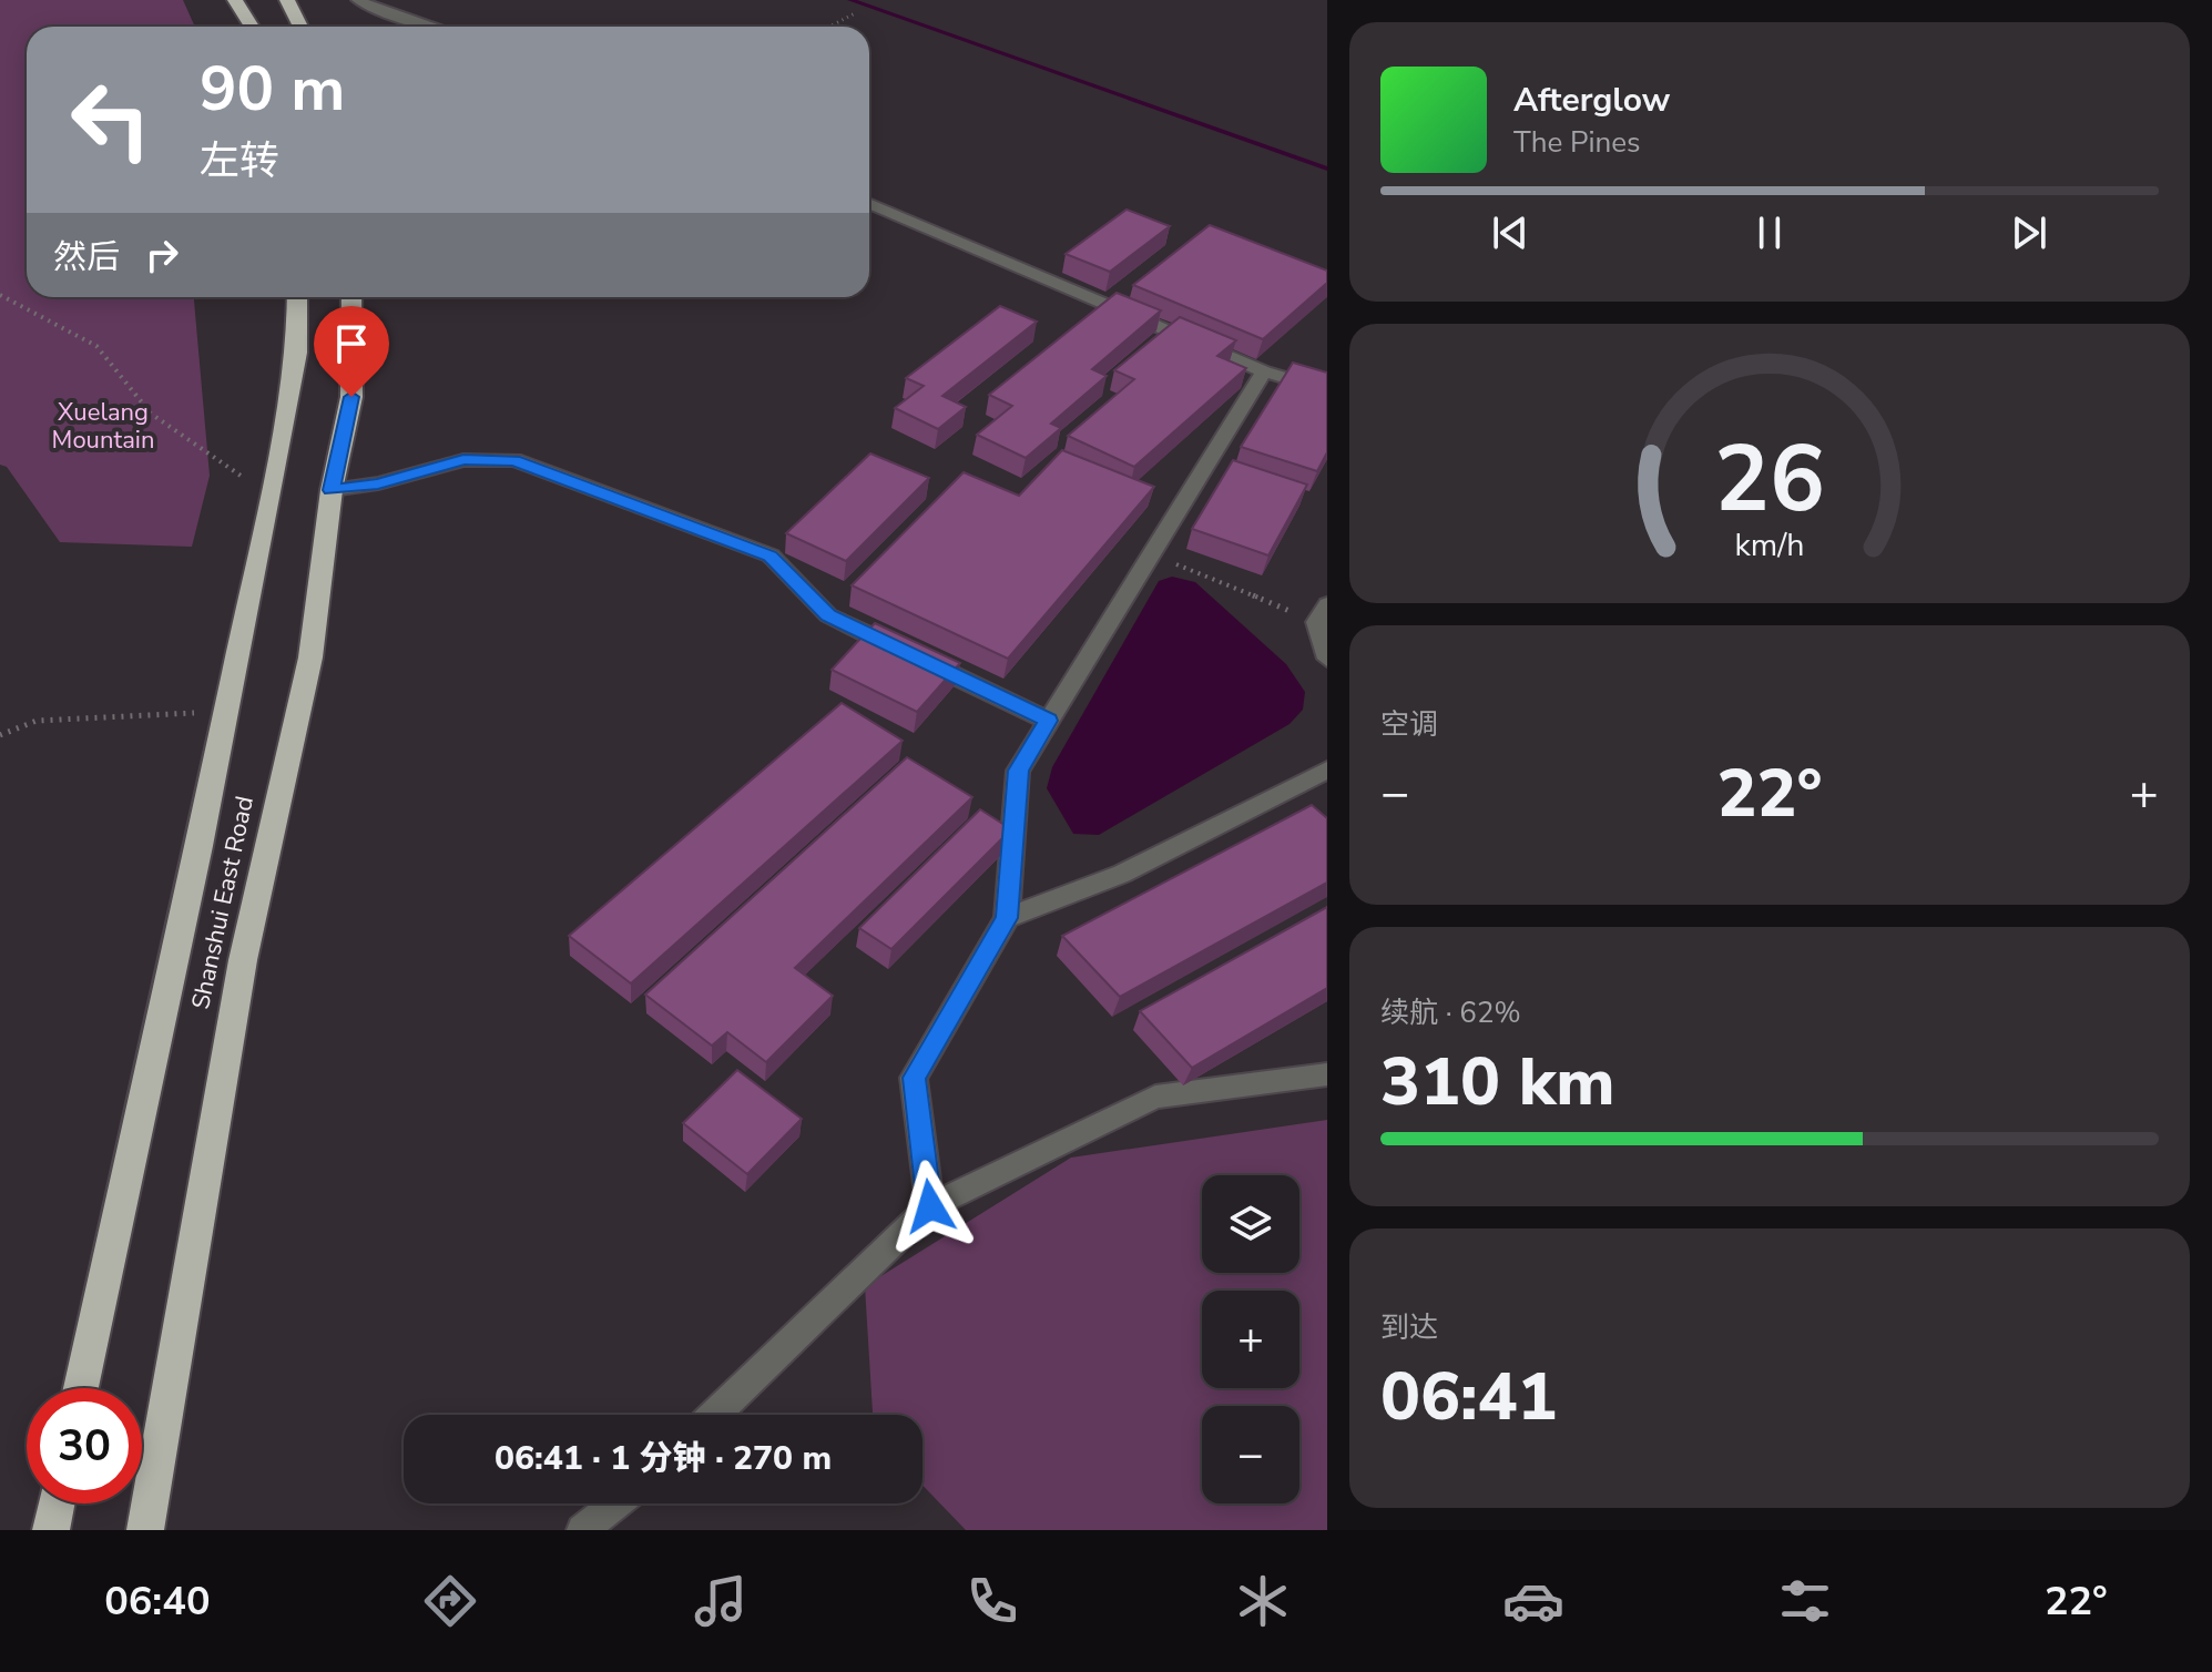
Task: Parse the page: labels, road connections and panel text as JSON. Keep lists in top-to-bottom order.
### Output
{
  "streets": {
    "highway": ["Shanshui East Road"]
  },
  "parks": ["Xuelang Mountain"],
  "page": {
    "turn": ["90 m", "左转"],
    "song": ["Afterglow", "The Pines"],
    "then": "然后",
    "tile": [
      "空调",
      ["续航 · 62%", "310 km"],
      ["到达", "06:41"]
    ],
    "heat": ["−", "22°", "+"],
    "map_buttons": ["+", "−"],
    "limit": "30",
    "trip": "06:41 · 1 分钟 · 270 m",
    "tabs": ["06:40", "22°"],
    "gauge": ["26", "km/h"]
  }
}
